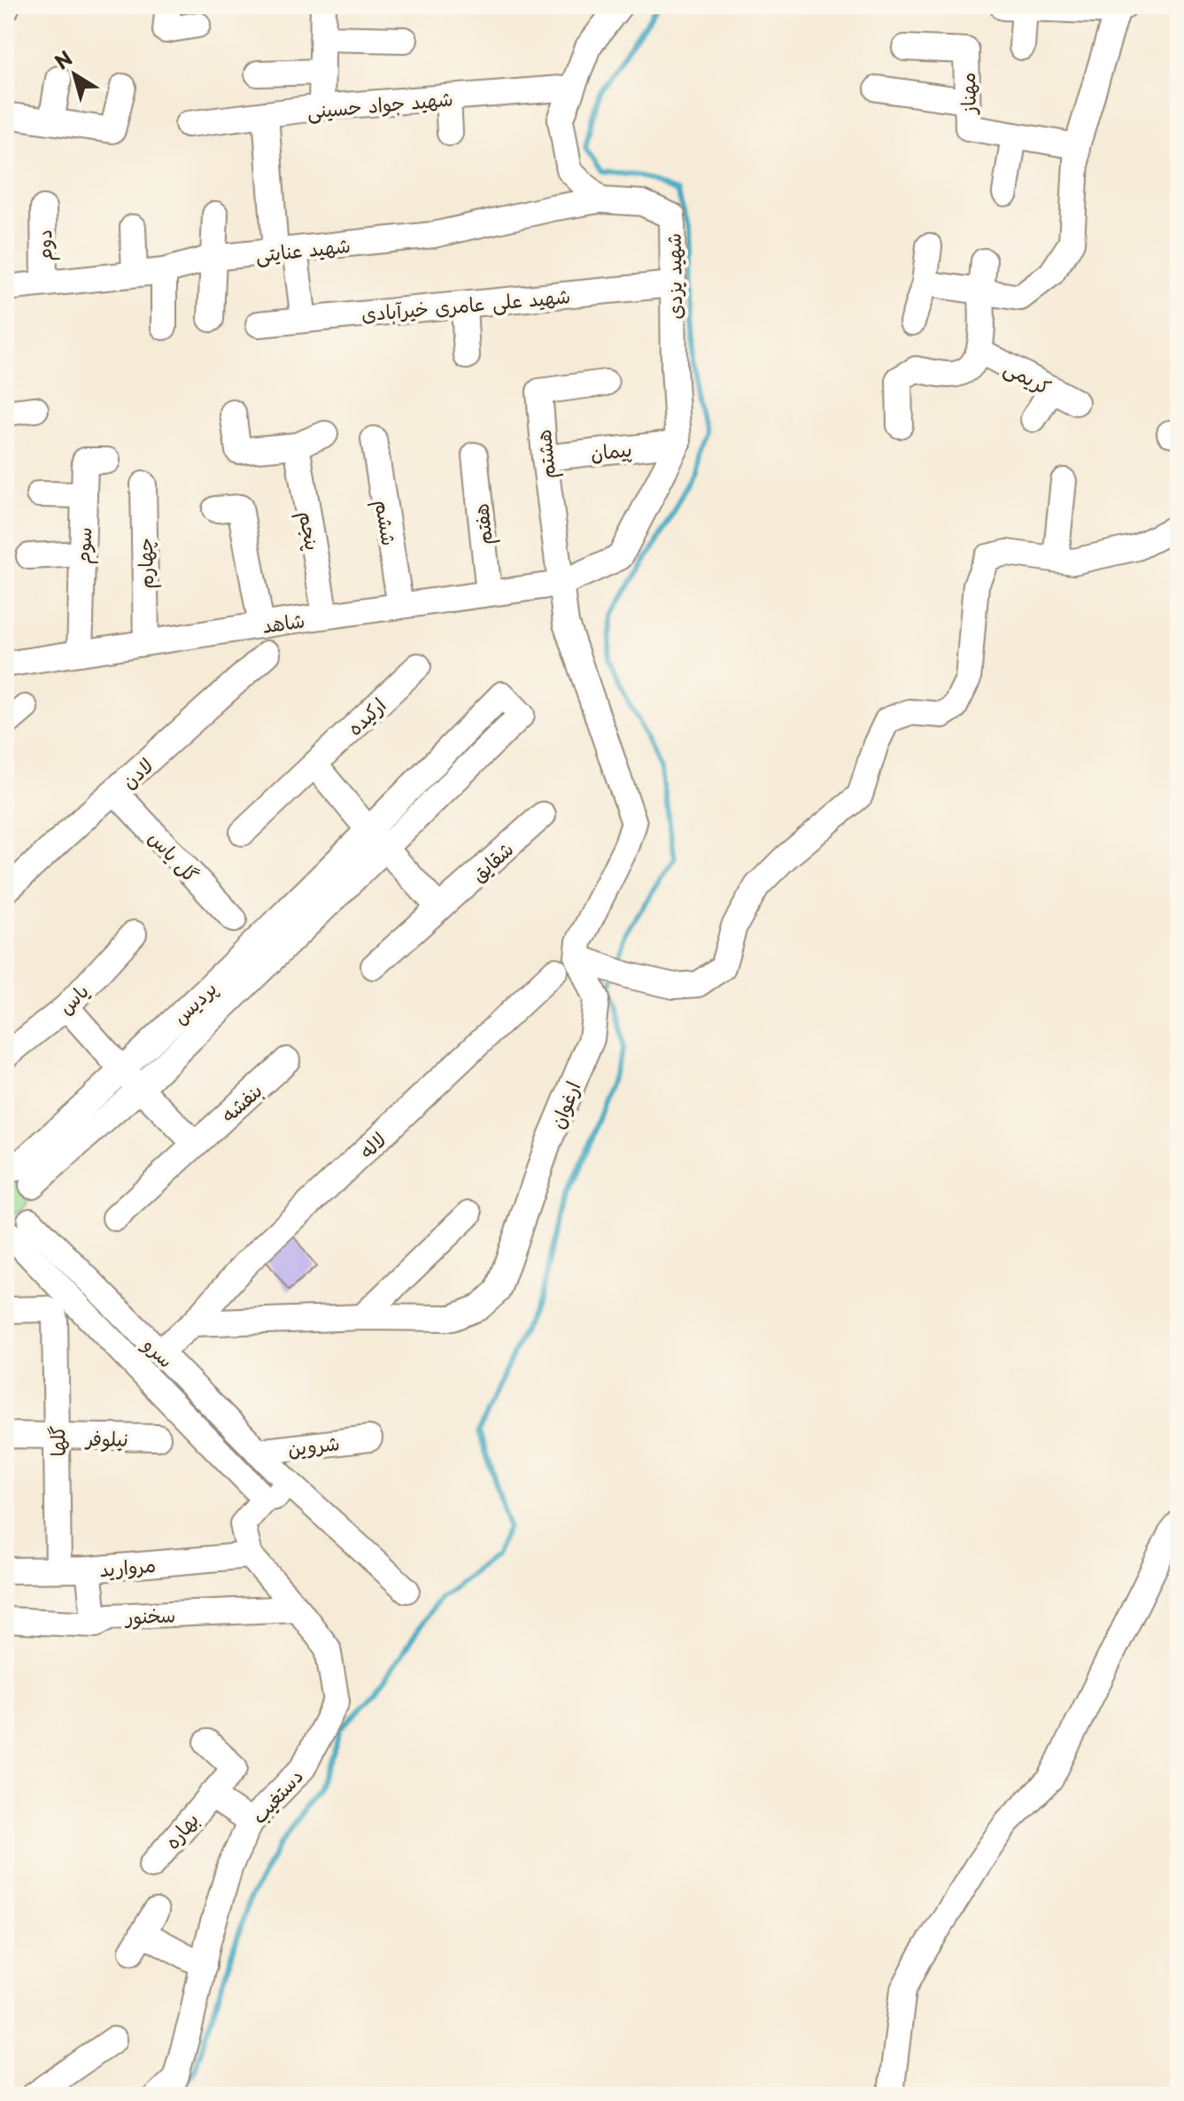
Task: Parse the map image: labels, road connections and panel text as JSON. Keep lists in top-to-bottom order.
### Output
{
  "streets": {
    "street": [
      "مهناز",
      "شهید جواد حسینی",
      "دوم",
      "شهید عنایتی",
      "شهید یزدی",
      "شهید علی عامری خیرآبادی",
      "کریمی",
      "پیمان",
      "هشتم",
      "ششم",
      "هفتم",
      "پنجم",
      "سوم",
      "چهارم",
      "شاهد",
      "ارکیده",
      "لادن",
      "گل یاس",
      "شقایق",
      "یاس",
      "پردیس",
      "بنفشه",
      "ارغوان",
      "لاله",
      "سرو",
      "نیلوفر",
      "گلها",
      "شروین",
      "مروارید",
      "سخنور",
      "دستغیب",
      "بهاره"
    ]
  },
  "crossings": [
    ["دوم", "شهید عنایتی"],
    ["شهید عنایتی", "شهید یزدی"],
    ["شهید یزدی", "شهید علی عامری خیرآبادی"],
    ["شهید یزدی", "پیمان"],
    ["پیمان", "هشتم"],
    ["هشتم", "شاهد"],
    ["ششم", "شاهد"],
    ["هفتم", "شاهد"],
    ["پنجم", "شاهد"],
    ["سوم", "شاهد"],
    ["چهارم", "شاهد"],
    ["لادن", "گل یاس"],
    ["ارغوان", "لاله"],
    ["سرو", "شروین"],
    ["نیلوفر", "گلها"],
    ["گلها", "مروارید"],
    ["مروارید", "دستغیب"],
    ["سخنور", "دستغیب"],
    ["دستغیب", "بهاره"]
  ],
  "north": "top left"
}
